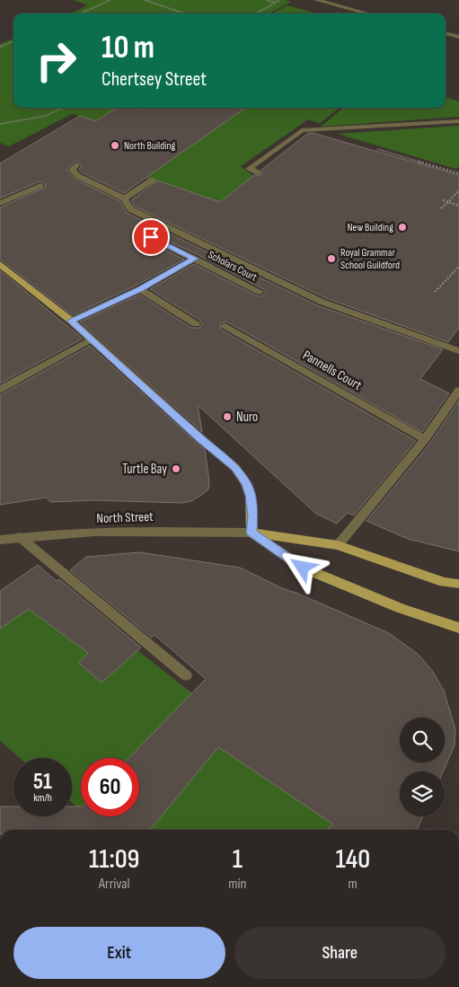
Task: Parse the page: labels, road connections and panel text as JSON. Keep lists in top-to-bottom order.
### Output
{
  "streets": {
    "main road": ["North Street"],
    "street": ["Scholars Court", "Pannells Court"]
  },
  "places": [
    "North Building",
    "New Building",
    "Royal Grammar School Guildford",
    "Nuro",
    "Turtle Bay"
  ],
  "page": {
    "turn": ["10 m", "Chertsey Street"],
    "speed": "51 km/h",
    "limit": "60",
    "eta": [
      "11:09",
      "Arrival",
      "1",
      "min",
      "140",
      "m"
    ],
    "buttons": ["Exit", "Share"]
  }
}
